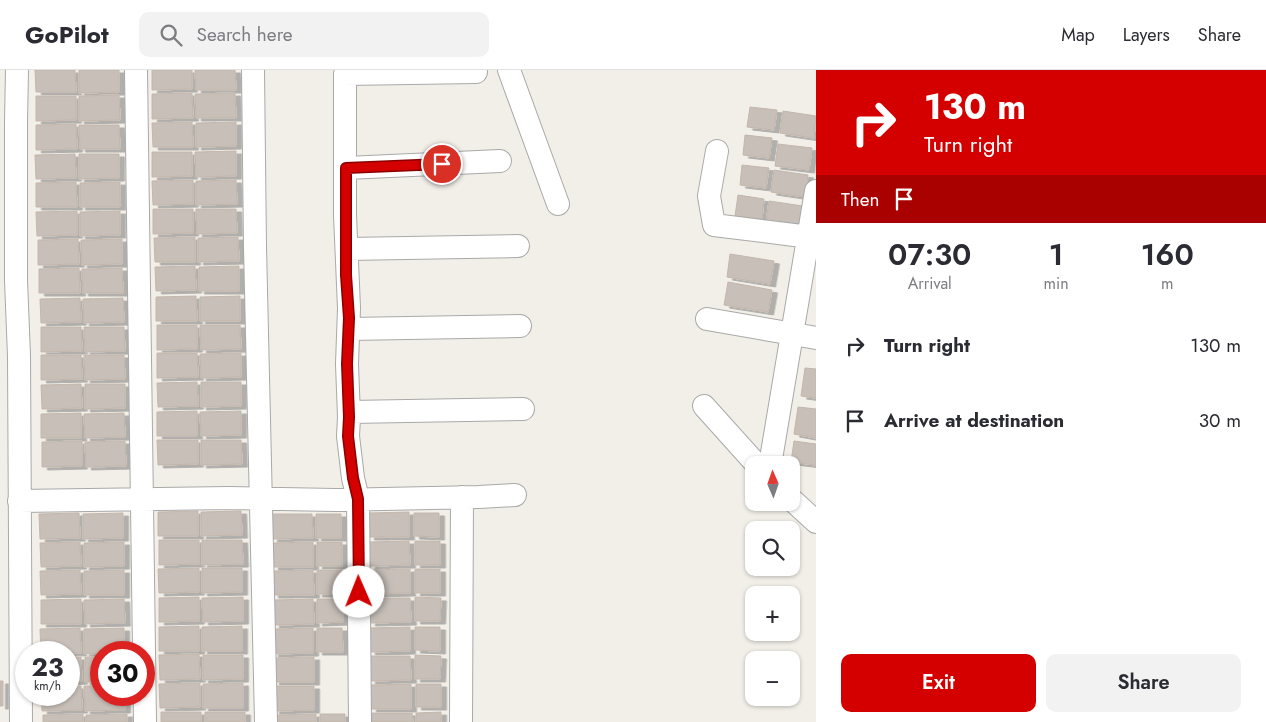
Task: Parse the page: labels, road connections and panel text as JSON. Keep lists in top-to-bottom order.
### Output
{
  "north": "top",
  "page": {
    "header": "GoPilot",
    "search": "Search here",
    "nav": ["Map", "Layers", "Share"],
    "turn": ["130 m", "Turn right"],
    "then": "Then",
    "eta": [
      "07:30",
      "Arrival",
      "1",
      "min",
      "160",
      "m"
    ],
    "list": [
      {
        "name": "Turn right",
        "value": "130 m"
      },
      {
        "name": "Arrive at destination",
        "value": "30 m"
      }
    ],
    "map_buttons": ["+", "−"],
    "speed": "23 km/h",
    "limit": "30",
    "buttons": ["Exit", "Share"]
  }
}
